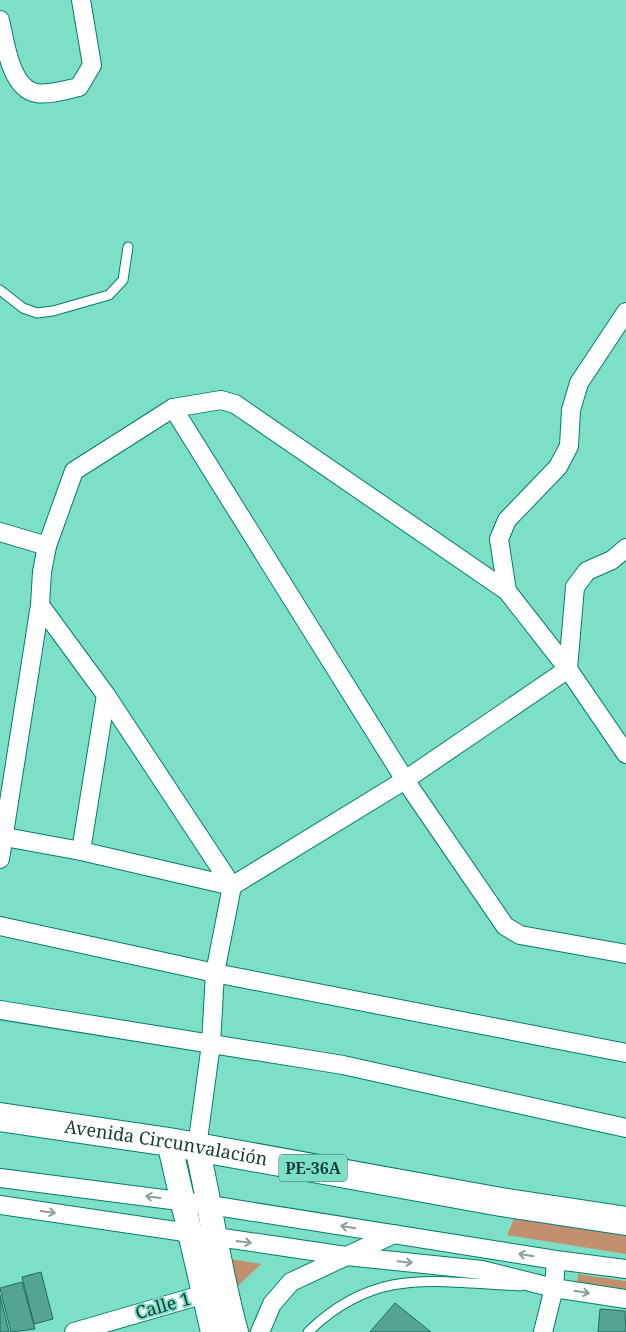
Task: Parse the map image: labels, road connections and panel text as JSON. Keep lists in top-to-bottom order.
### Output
{
  "streets": {
    "highway": ["Avenida Circunvalación", "PE-36A"],
    "street": ["Calle 1"]
  }
}
